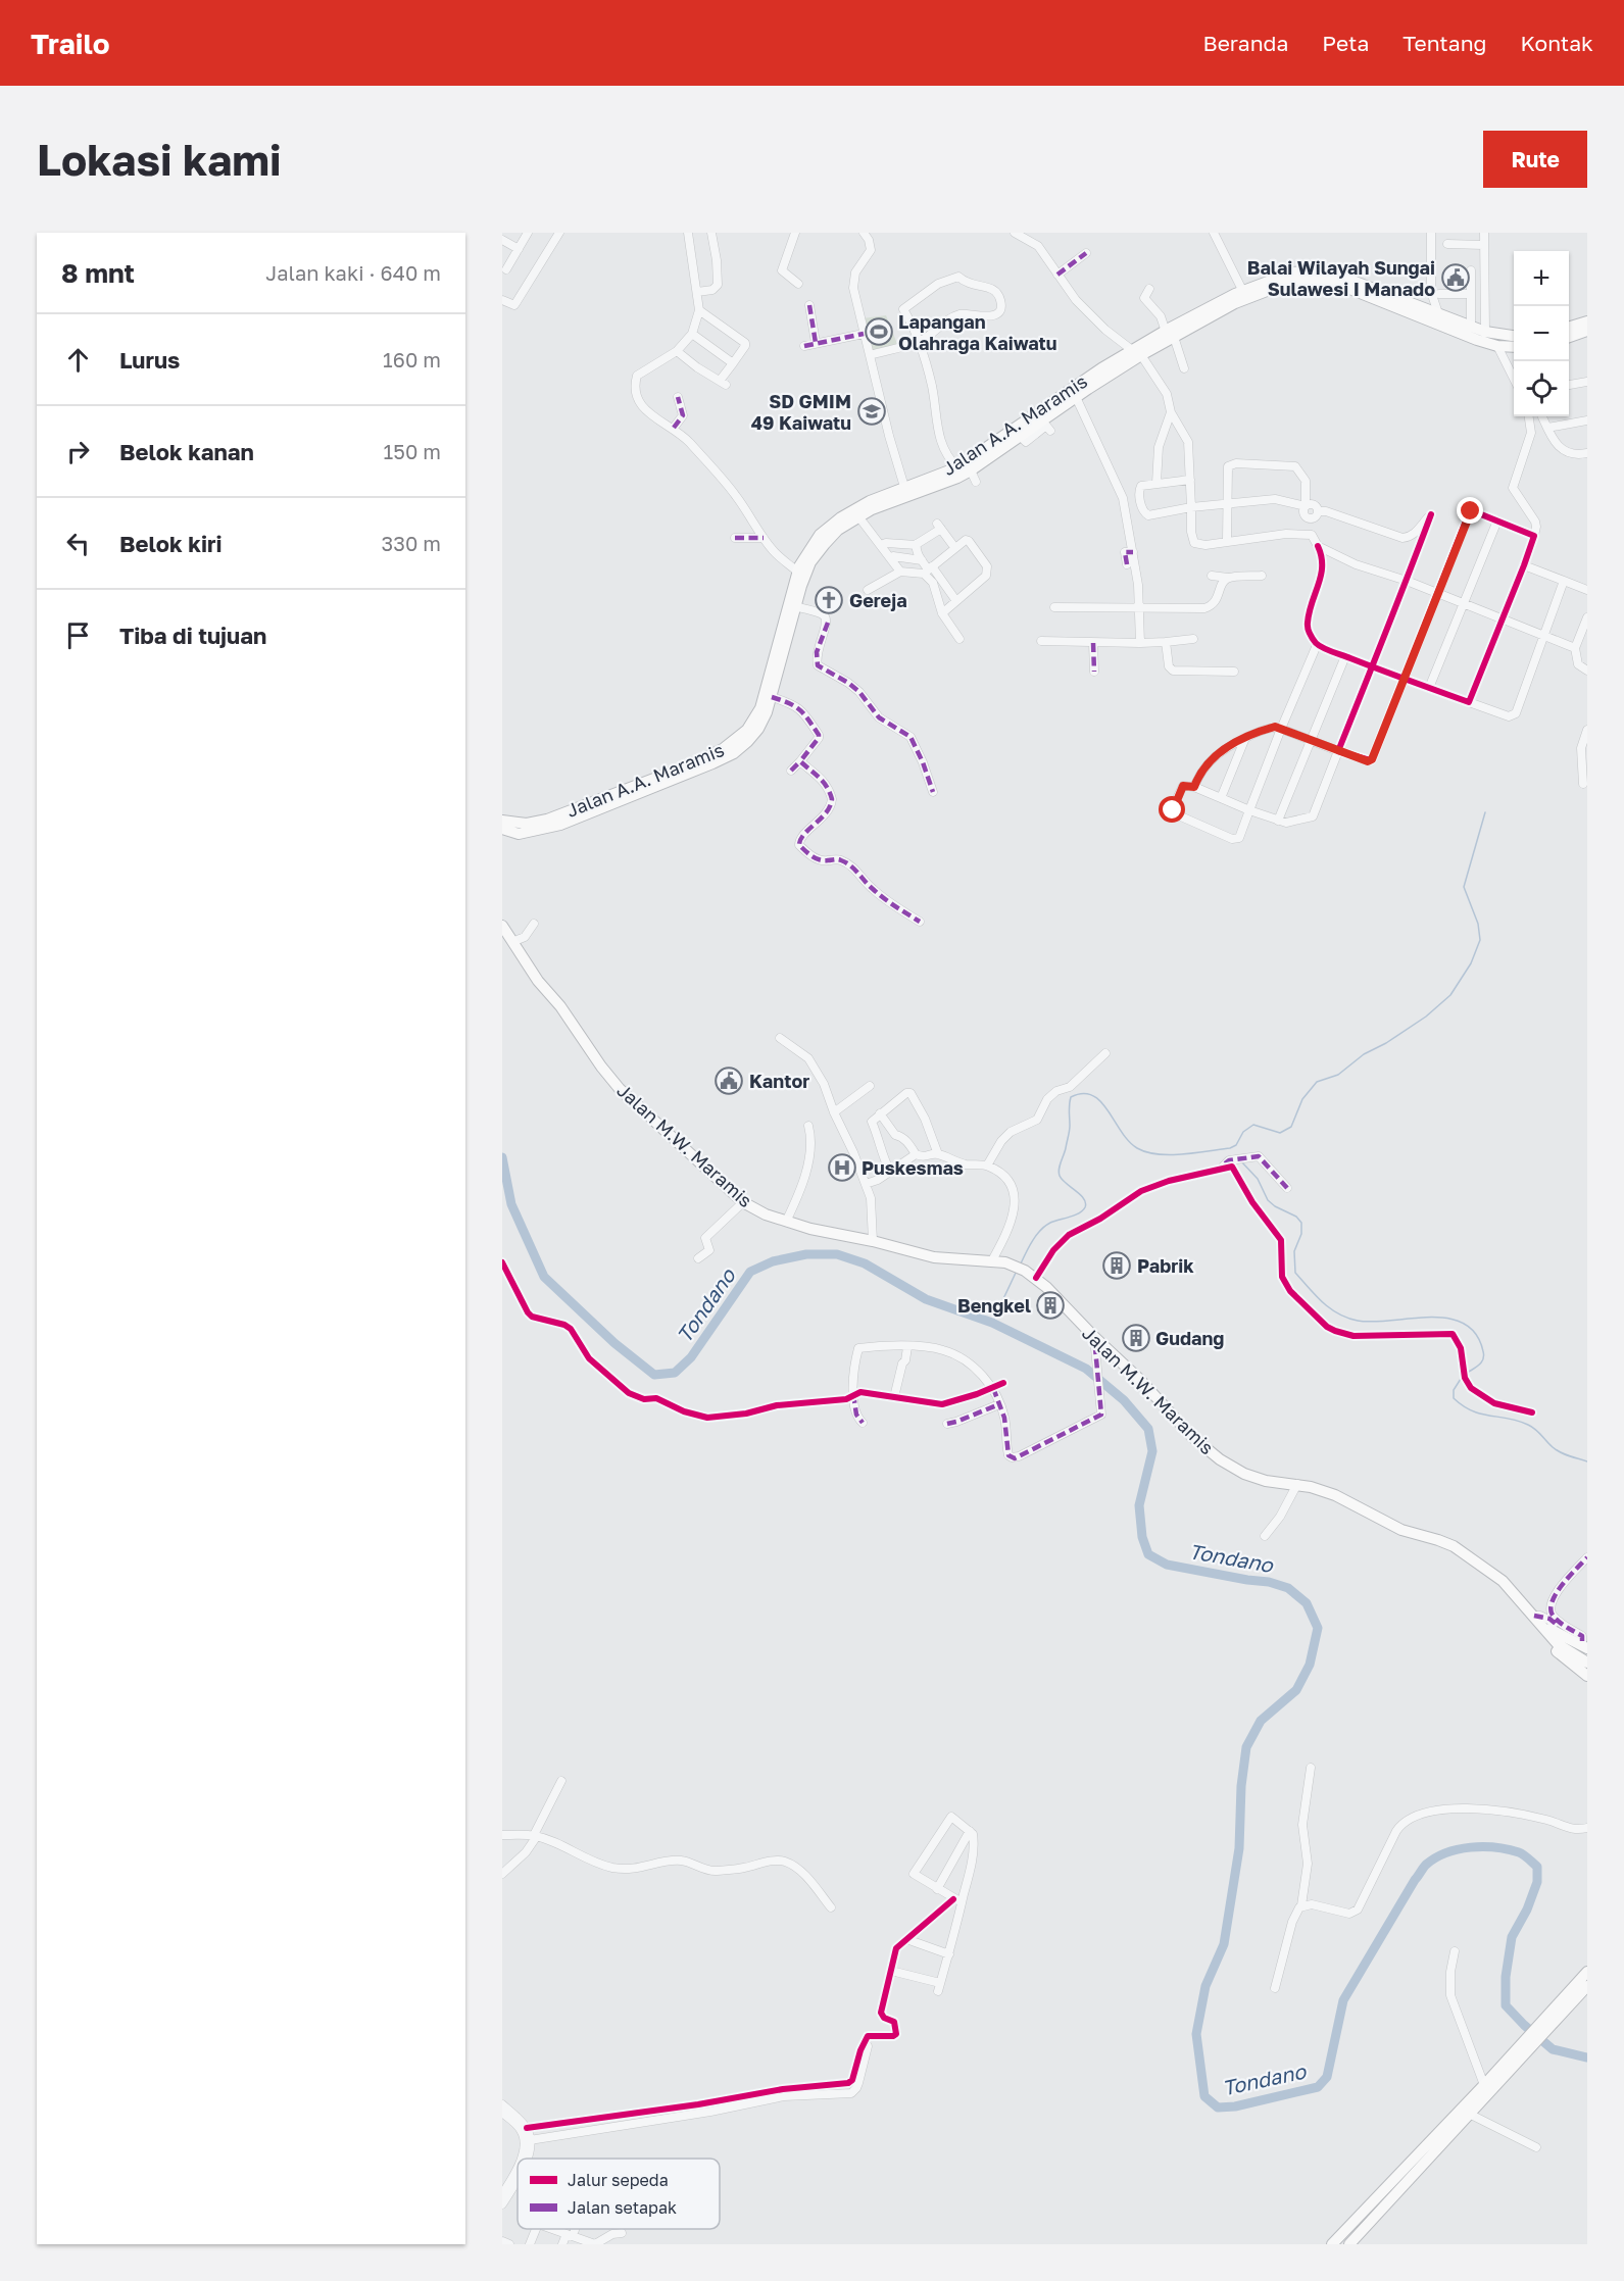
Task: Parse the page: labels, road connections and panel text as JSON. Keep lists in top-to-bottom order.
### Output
{
  "streets": {
    "highway": ["Jalan A.A. Maramis", "Jalan M.W. Maramis"]
  },
  "water": ["Tondano"],
  "places": {
    "public building": ["Balai Wilayah Sungai Sulawesi I Manado", "Kantor"],
    "sports": ["Lapangan Olahraga Kaiwatu"],
    "school or university": ["SD GMIM 49 Kaiwatu"],
    "church": ["Gereja"],
    "hospital": ["Puskesmas"],
    "building": ["Pabrik", "Bengkel", "Gudang"]
  },
  "legend": ["Jalur sepeda", "Jalan setapak"],
  "page": {
    "header": "Trailo",
    "nav": [
      "Beranda",
      "Peta",
      "Tentang",
      "Kontak"
    ],
    "buttons": "Rute",
    "title": "Lokasi kami",
    "heading": ["8 mnt", "Jalan kaki · 640 m"],
    "map_buttons": ["+", "−"],
    "list": [
      ["Lurus", "160 m"],
      ["Belok kanan", "150 m"],
      ["Belok kiri", "330 m"],
      "Tiba di tujuan"
    ]
  }
}
